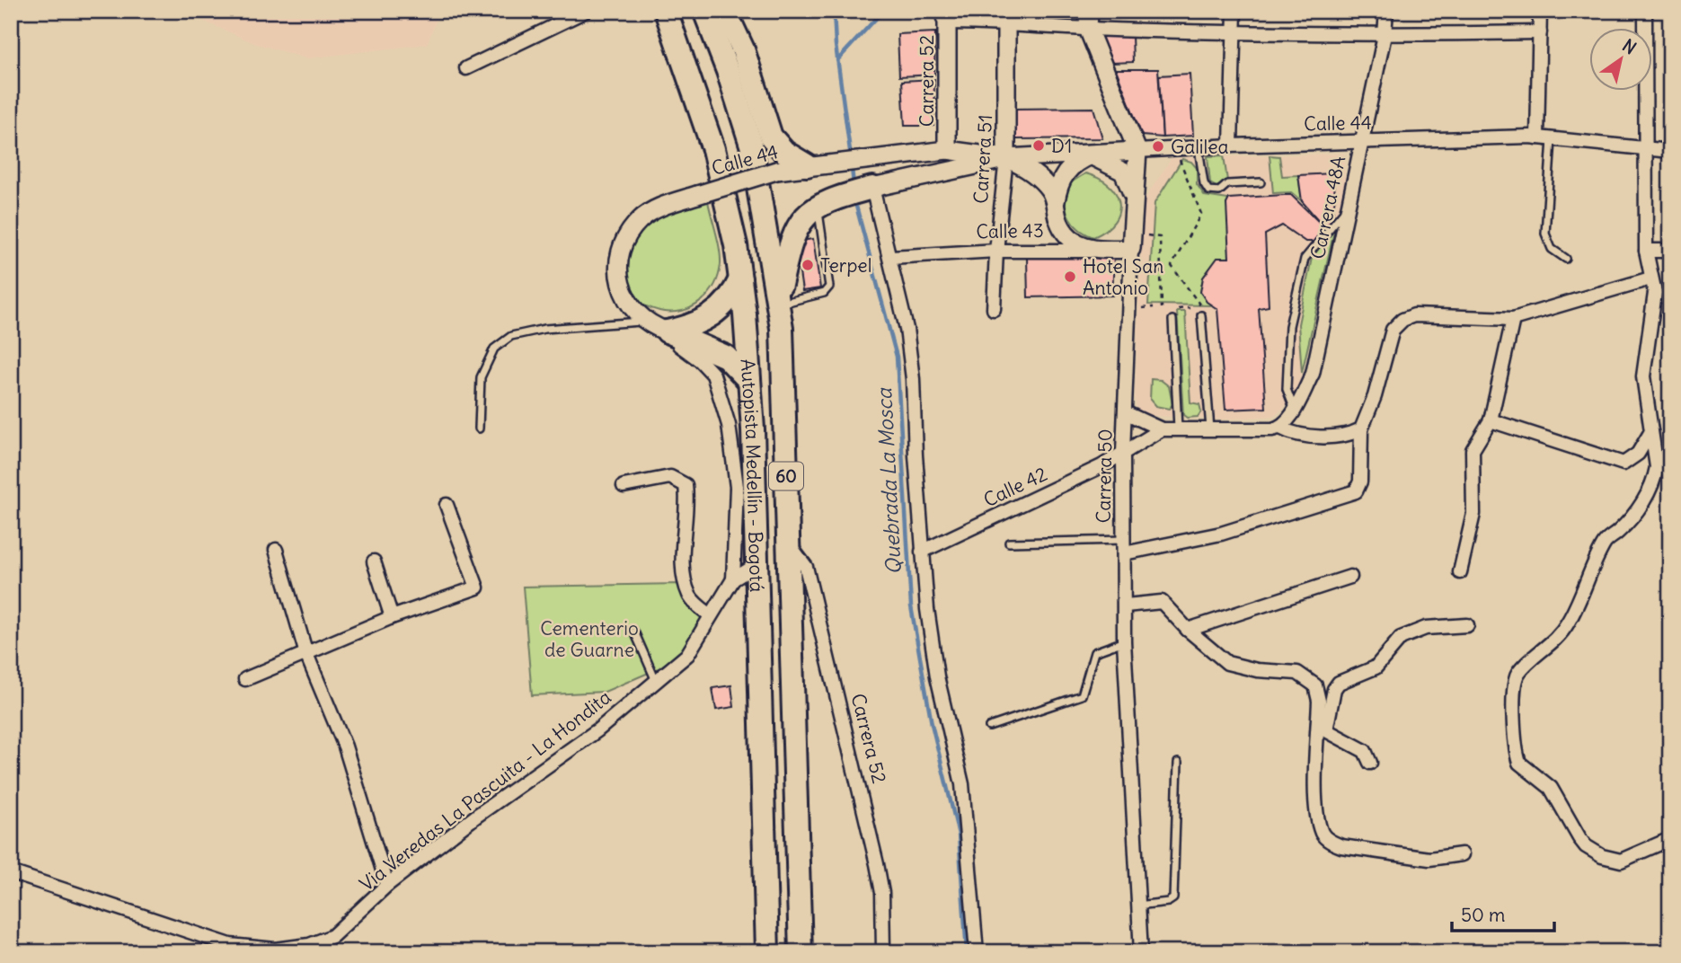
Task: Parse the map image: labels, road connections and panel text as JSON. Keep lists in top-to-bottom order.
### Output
{
  "streets": {
    "highway": ["Autopista Medellín - Bogotá", "60"],
    "street": [
      "Carrera 52",
      "Calle 44",
      "Carrera 51",
      "Carrera 48A",
      "Calle 43",
      "Carrera 50",
      "Calle 42",
      "Via Veredas La Pascuita - La Hondita"
    ]
  },
  "crossings": [
    ["Carrera 52", "Calle 44"],
    ["Carrera 52", "Autopista Medellín - Bogotá"],
    ["Calle 44", "Carrera 51"],
    ["Calle 44", "Carrera 48A"],
    ["Calle 44", "Calle 43"],
    ["Calle 44", "Carrera 50"],
    ["Carrera 51", "Calle 43"],
    ["Calle 43", "Carrera 50"],
    ["Autopista Medellín - Bogotá", "Via Veredas La Pascuita - La Hondita"],
    ["Carrera 50", "Calle 42"]
  ],
  "water": ["Quebrada La Mosca"],
  "parks": ["Cementerio de Guarne"],
  "places": [
    "D1",
    "Galilea",
    "Terpel",
    "Hotel San Antonio"
  ],
  "scale_bar": "50 m",
  "north": "top right"
}
